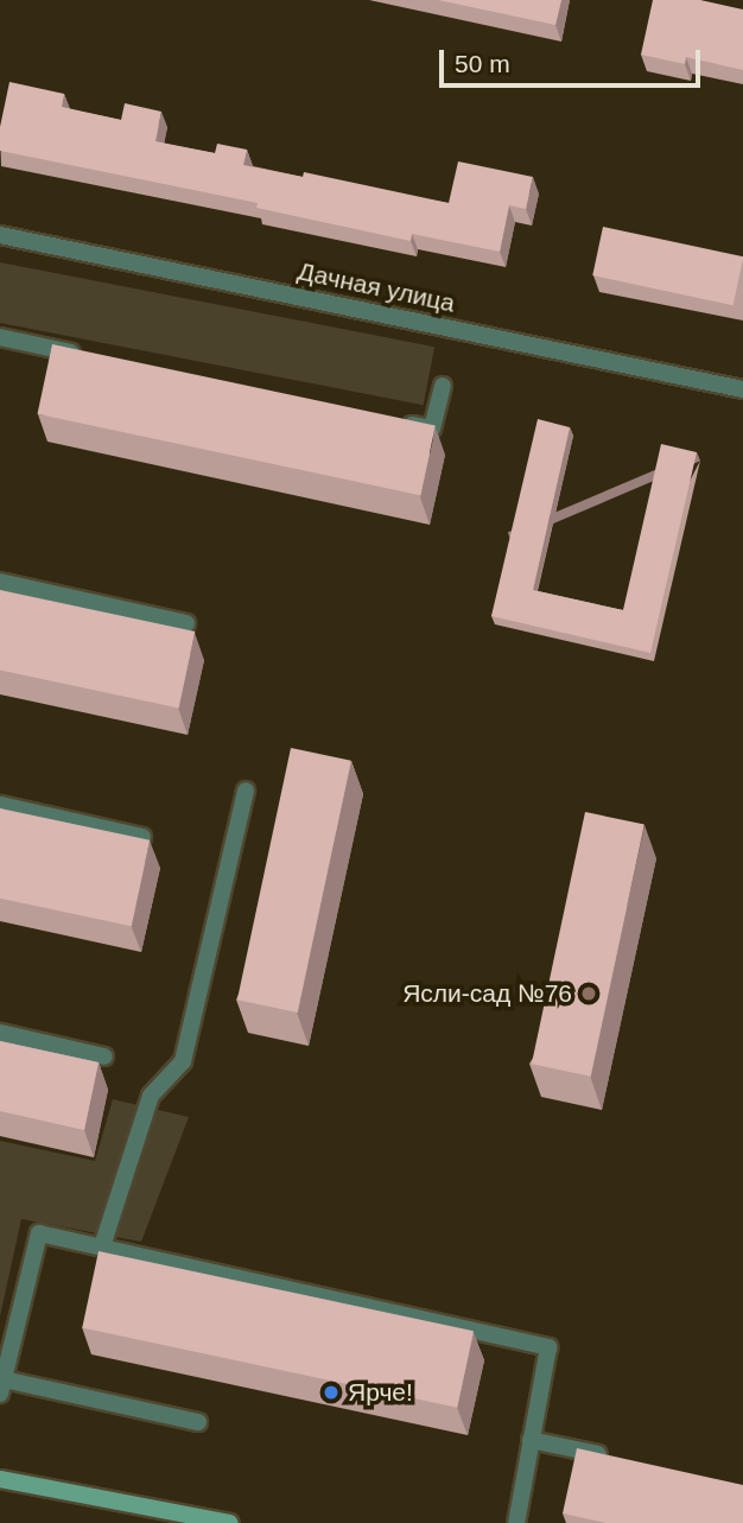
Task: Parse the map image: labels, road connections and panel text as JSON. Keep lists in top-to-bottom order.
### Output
{
  "streets": {
    "street": ["Дачная улица"]
  },
  "places": ["Ясли-сад №76", "Ярче!"],
  "scale_bar": "50 m"
}
